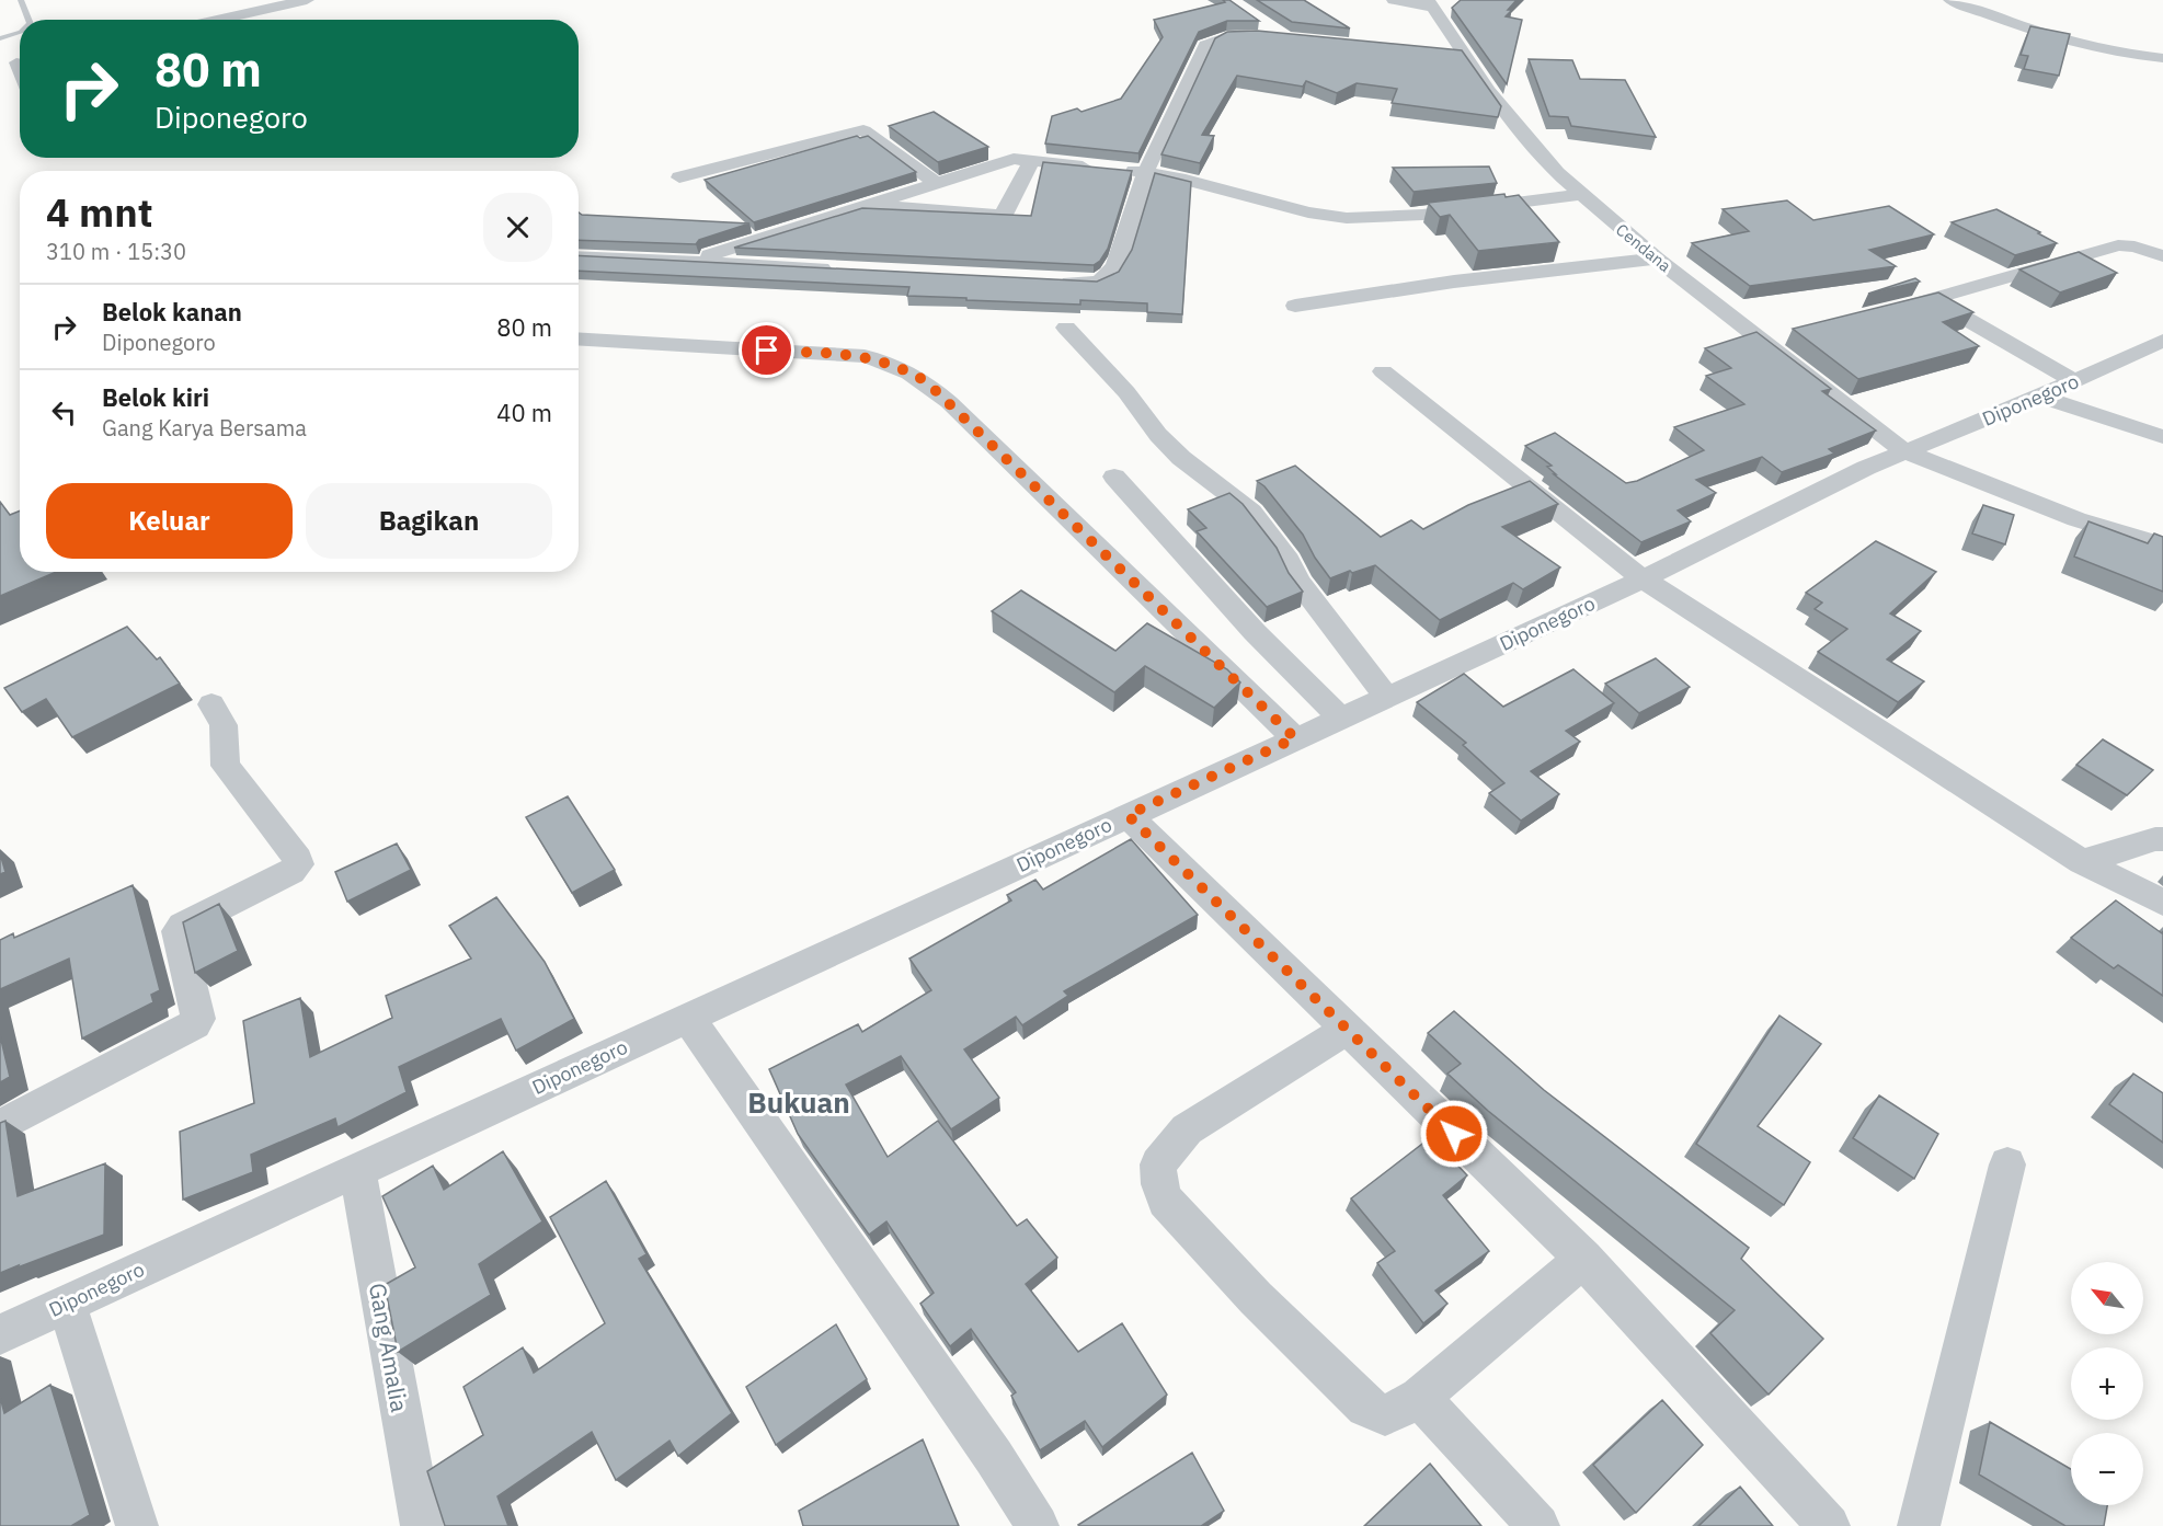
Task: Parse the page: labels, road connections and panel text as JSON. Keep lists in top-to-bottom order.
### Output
{
  "streets": {
    "street": ["Cendana", "Diponegoro", "Gang Amalia"]
  },
  "crossings": [
    ["Cendana", "Diponegoro"],
    ["Diponegoro", "Gang Amalia"]
  ],
  "districts": ["Bukuan"],
  "north": "top left",
  "page": {
    "turn": ["80 m", "Diponegoro"],
    "heading": ["4 mnt", "310 m · 15:30"],
    "list": [
      {
        "name": "Belok kanan",
        "note": "Diponegoro",
        "value": "80 m"
      },
      {
        "name": "Belok kiri",
        "note": "Gang Karya Bersama",
        "value": "40 m"
      }
    ],
    "buttons": ["Keluar", "Bagikan"],
    "map_buttons": ["+", "−"]
  }
}
